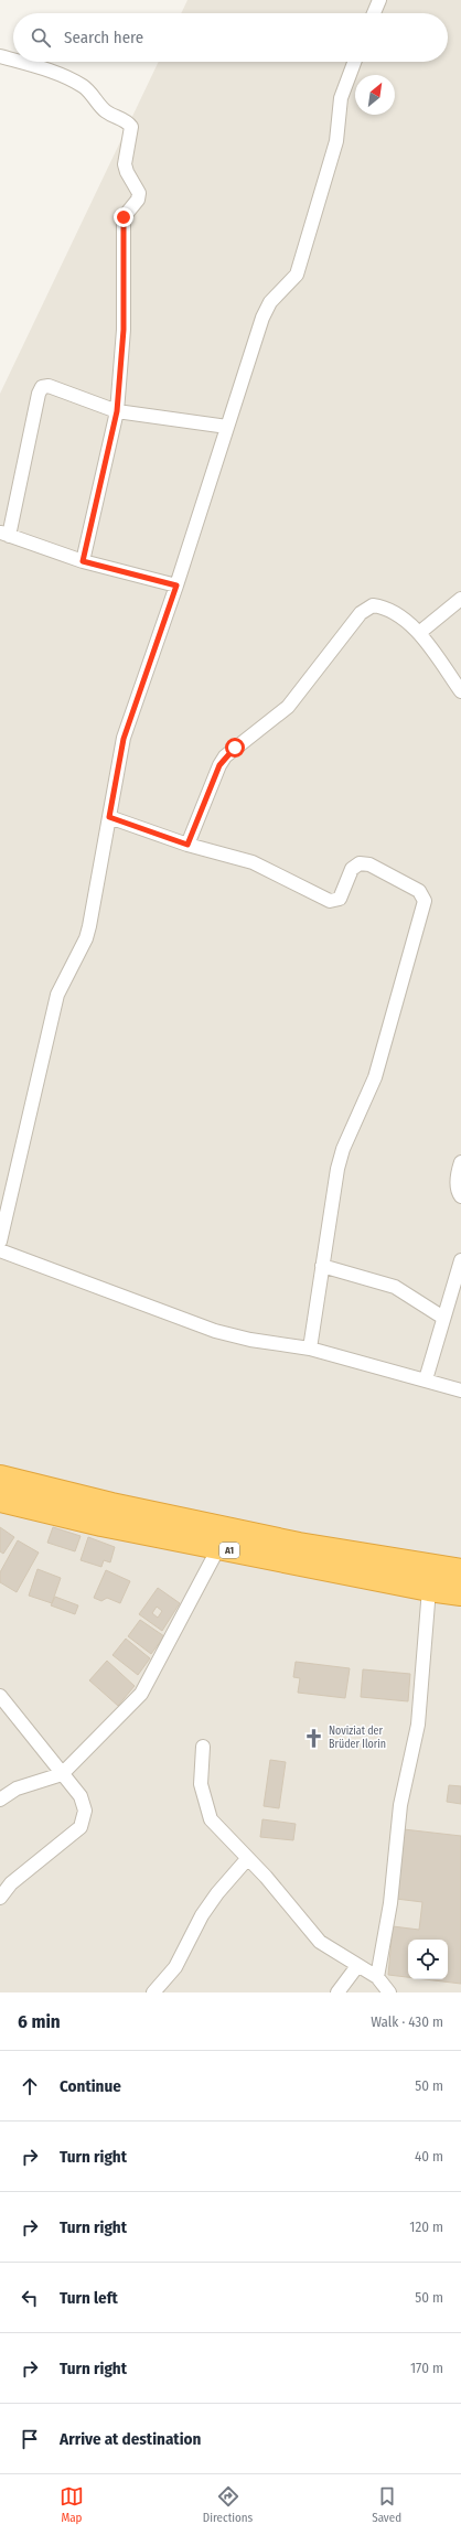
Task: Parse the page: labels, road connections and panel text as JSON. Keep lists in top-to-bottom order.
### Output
{
  "streets": {
    "highway": ["A1"]
  },
  "places": {
    "church": ["Noviziat der Brüder Ilorin"]
  },
  "north": "top right",
  "page": {
    "search": "Search here",
    "heading": ["6 min", "Walk · 430 m"],
    "list": [
      ["Continue", "50 m"],
      ["Turn right", "40 m"],
      ["Turn right", "120 m"],
      ["Turn left", "50 m"],
      ["Turn right", "170 m"],
      "Arrive at destination"
    ],
    "nav": ["Map", "Directions", "Saved"]
  }
}
